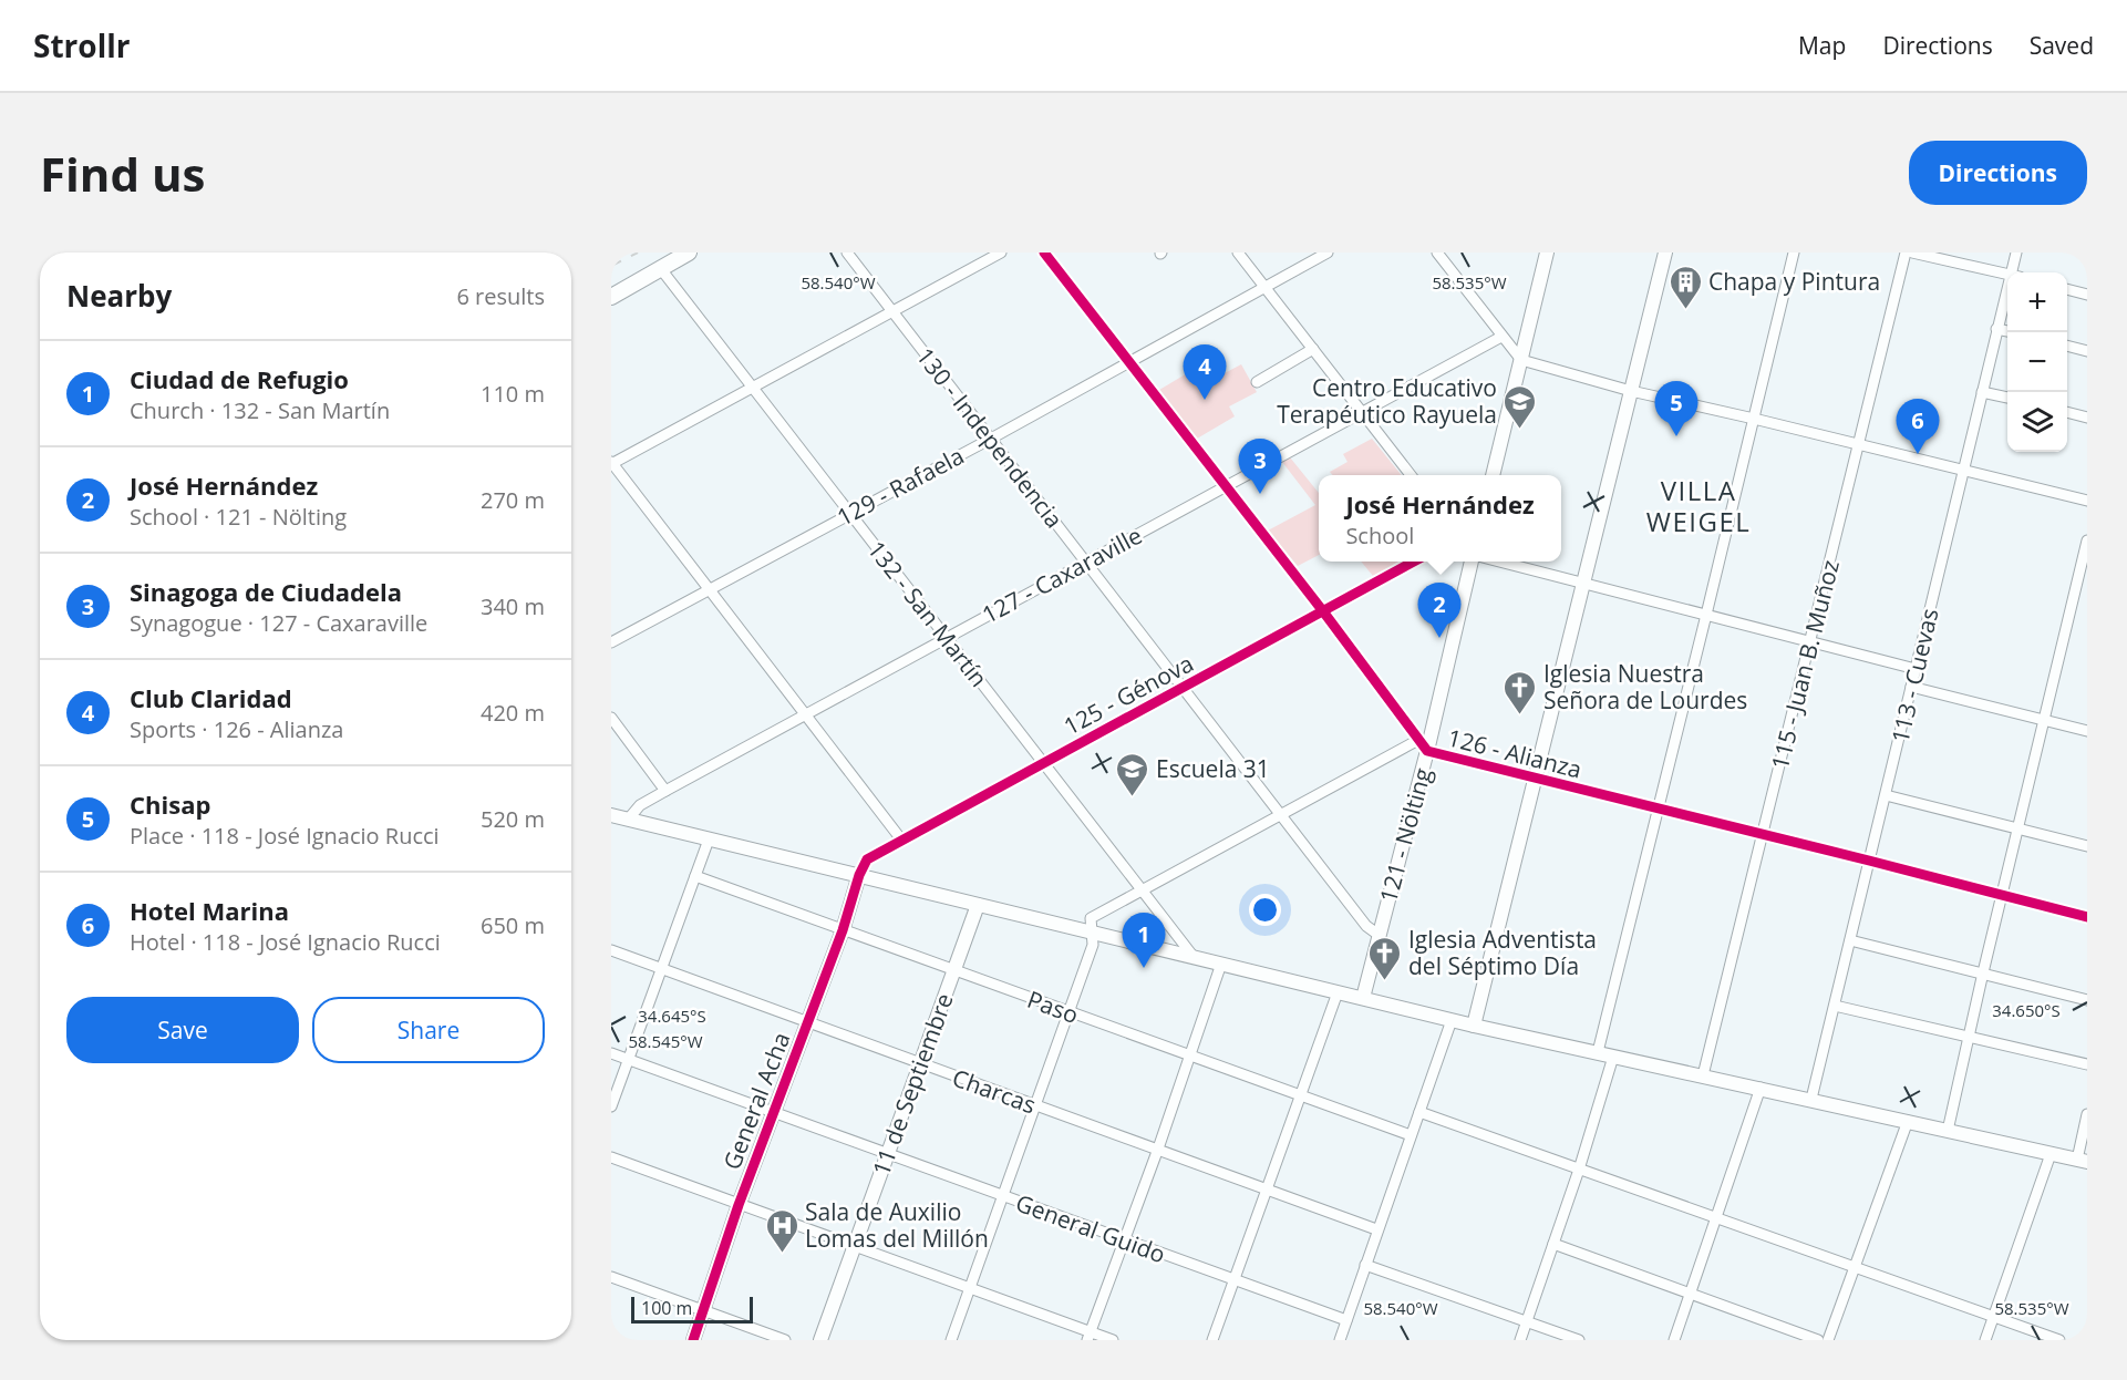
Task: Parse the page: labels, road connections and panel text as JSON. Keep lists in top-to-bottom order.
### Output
{
  "streets": {
    "street": [
      "130 - Independencia",
      "129 - Rafaela",
      "127 - Caxaraville",
      "132 - San Martín",
      "115 - Juan B. Muñoz",
      "113 - Cuevas",
      "125 - Génova",
      "126 - Alianza",
      "121 - Nölting",
      "Paso",
      "11 de Septiembre",
      "Charcas",
      "General Acha",
      "General Guido"
    ]
  },
  "crossings": [
    ["130 - Independencia", "129 - Rafaela"],
    ["130 - Independencia", "127 - Caxaraville"],
    ["130 - Independencia", "125 - Génova"],
    ["130 - Independencia", "121 - Nölting"],
    ["129 - Rafaela", "132 - San Martín"],
    ["129 - Rafaela", "126 - Alianza"],
    ["127 - Caxaraville", "132 - San Martín"],
    ["127 - Caxaraville", "126 - Alianza"],
    ["132 - San Martín", "125 - Génova"],
    ["115 - Juan B. Muñoz", "126 - Alianza"],
    ["113 - Cuevas", "126 - Alianza"],
    ["125 - Génova", "126 - Alianza"],
    ["125 - Génova", "General Acha"],
    ["126 - Alianza", "121 - Nölting"],
    ["Paso", "11 de Septiembre"],
    ["Paso", "General Acha"],
    ["11 de Septiembre", "Charcas"],
    ["11 de Septiembre", "General Guido"],
    ["Charcas", "General Acha"],
    ["General Acha", "General Guido"]
  ],
  "districts": ["VILLA WEIGEL"],
  "places": {
    "building": ["Chapa y Pintura"],
    "school or university": ["Centro Educativo Terapéutico Rayuela", "Escuela 31"],
    "church": ["Iglesia Nuestra Señora de Lourdes", "Iglesia Adventista del Séptimo Día"],
    "hospital": ["Sala de Auxilio Lomas del Millón"]
  },
  "scale_bar": "100 m",
  "page": {
    "header": "Strollr",
    "nav": ["Map", "Directions", "Saved"],
    "buttons": [
      "Directions",
      ["Save", "Share"]
    ],
    "title": "Find us",
    "heading": ["Nearby", "6 results"],
    "map_buttons": ["+", "−"],
    "list": [
      {
        "mark": "1",
        "name": "Ciudad de Refugio",
        "note": "Church · 132 - San Martín",
        "value": "110 m"
      },
      {
        "mark": "2",
        "name": "José Hernández",
        "note": "School · 121 - Nölting",
        "value": "270 m"
      },
      {
        "mark": "3",
        "name": "Sinagoga de Ciudadela",
        "note": "Synagogue · 127 - Caxaraville",
        "value": "340 m"
      },
      {
        "mark": "4",
        "name": "Club Claridad",
        "note": "Sports · 126 - Alianza",
        "value": "420 m"
      },
      {
        "mark": "5",
        "name": "Chisap",
        "note": "Place · 118 - José Ignacio Rucci",
        "value": "520 m"
      },
      {
        "mark": "6",
        "name": "Hotel Marina",
        "note": "Hotel · 118 - José Ignacio Rucci",
        "value": "650 m"
      }
    ],
    "pins": [
      "4",
      "5",
      "6",
      "3",
      "2",
      "1"
    ],
    "popup": ["José Hernández", "School"],
    "scale": "100 m"
  },
  "coordinates": [
    "58.540°W",
    "58.535°W",
    "34.650°S",
    "34.645°S",
    "58.545°W"
  ]
}
